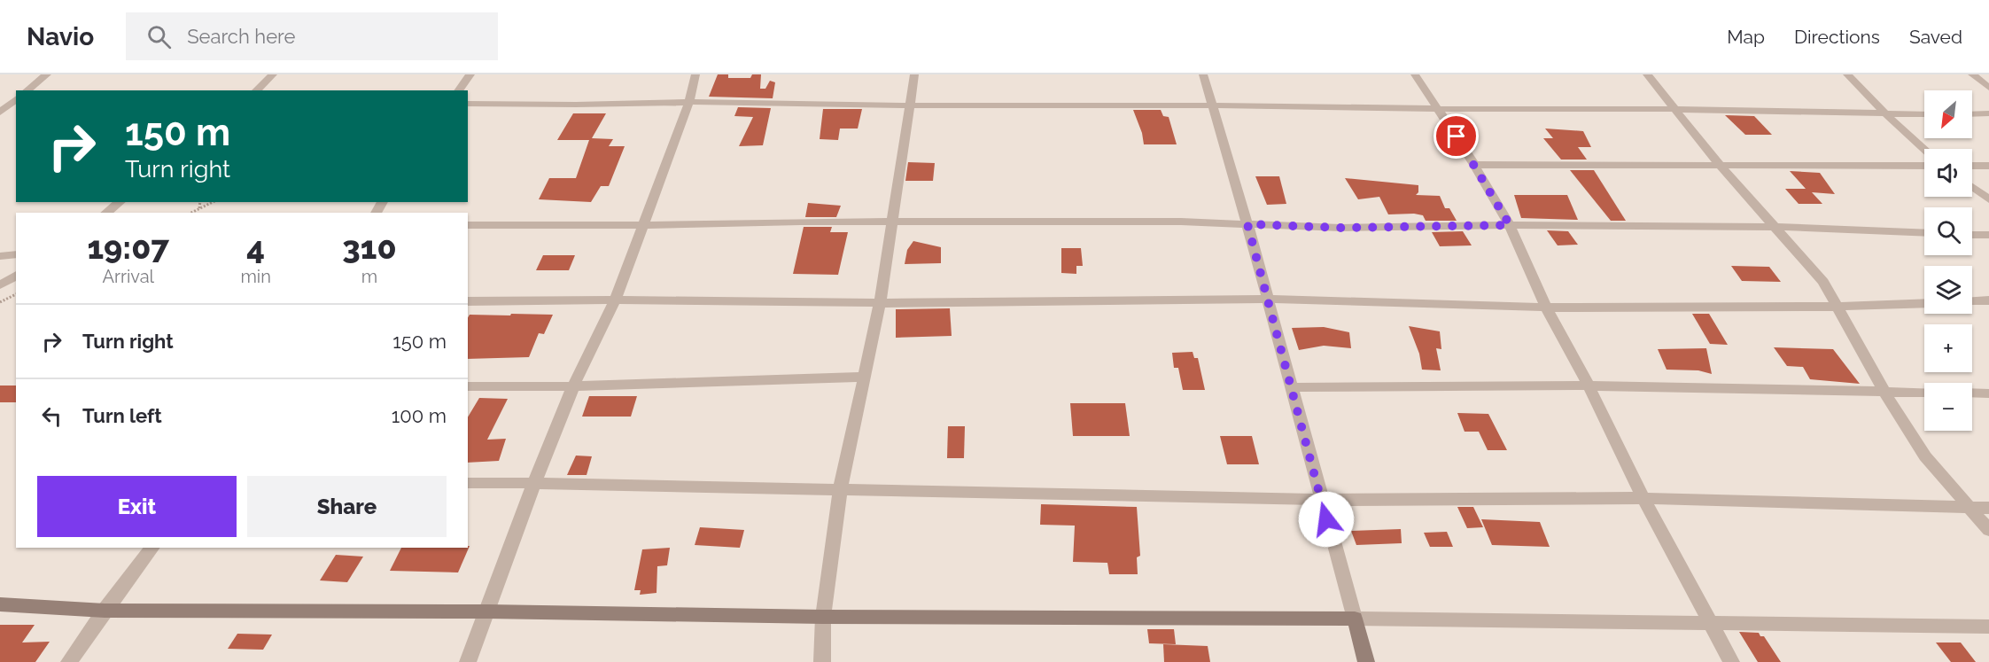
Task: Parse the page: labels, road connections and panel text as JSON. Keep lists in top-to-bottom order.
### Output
{
  "north": "bottom left",
  "page": {
    "header": "Navio",
    "search": "Search here",
    "nav": ["Map", "Directions", "Saved"],
    "map_buttons": ["+", "−"],
    "turn": ["150 m", "Turn right"],
    "eta": [
      "19:07",
      "Arrival",
      "4",
      "min",
      "310",
      "m"
    ],
    "list": [
      {
        "name": "Turn right",
        "value": "150 m"
      },
      {
        "name": "Turn left",
        "value": "100 m"
      }
    ],
    "buttons": ["Exit", "Share"]
  }
}
